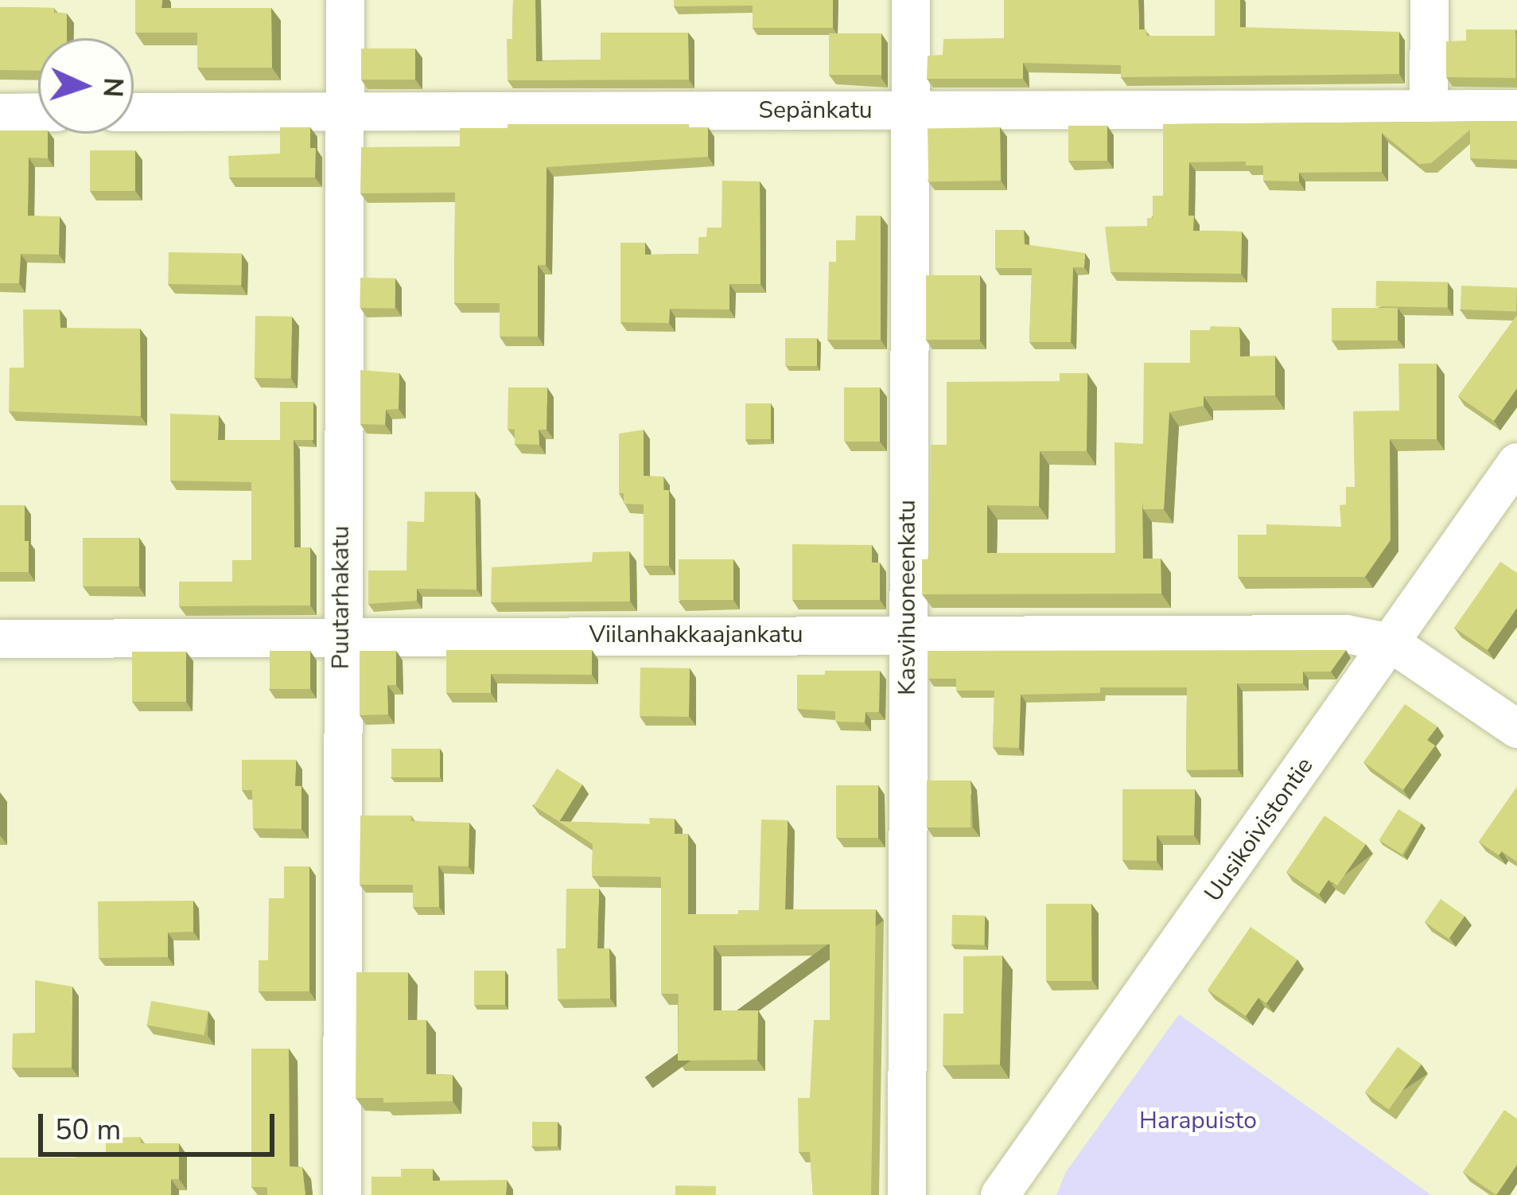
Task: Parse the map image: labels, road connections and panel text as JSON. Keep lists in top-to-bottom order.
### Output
{
  "streets": {
    "street": [
      "Sepänkatu",
      "Puutarhakatu",
      "Kasvihuoneenkatu",
      "Viilanhakkaajankatu",
      "Uusikoivistontie"
    ]
  },
  "crossings": [
    ["Sepänkatu", "Puutarhakatu"],
    ["Sepänkatu", "Kasvihuoneenkatu"],
    ["Puutarhakatu", "Viilanhakkaajankatu"],
    ["Kasvihuoneenkatu", "Viilanhakkaajankatu"],
    ["Viilanhakkaajankatu", "Uusikoivistontie"]
  ],
  "parks": ["Harapuisto"],
  "scale_bar": "50 m",
  "north": "right"
}
